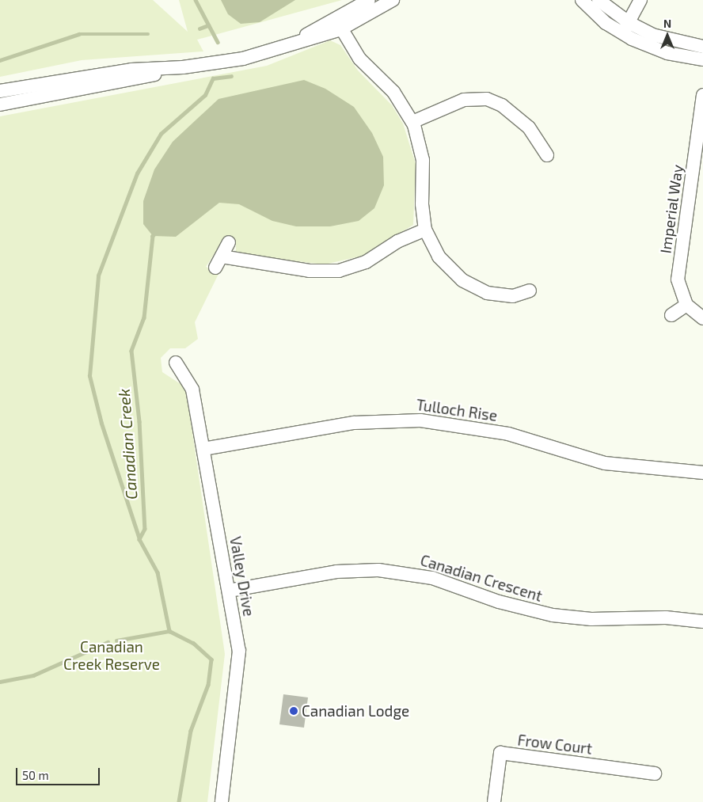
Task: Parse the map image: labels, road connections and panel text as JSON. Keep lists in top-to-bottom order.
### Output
{
  "streets": {
    "street": [
      "Imperial Way",
      "Tulloch Rise",
      "Valley Drive",
      "Canadian Crescent",
      "Frow Court"
    ]
  },
  "crossings": [
    ["Tulloch Rise", "Valley Drive"],
    ["Valley Drive", "Canadian Crescent"]
  ],
  "water": ["Canadian Creek"],
  "parks": ["Canadian Creek Reserve"],
  "places": ["Canadian Lodge"],
  "scale_bar": "50 m",
  "north": "top"
}
